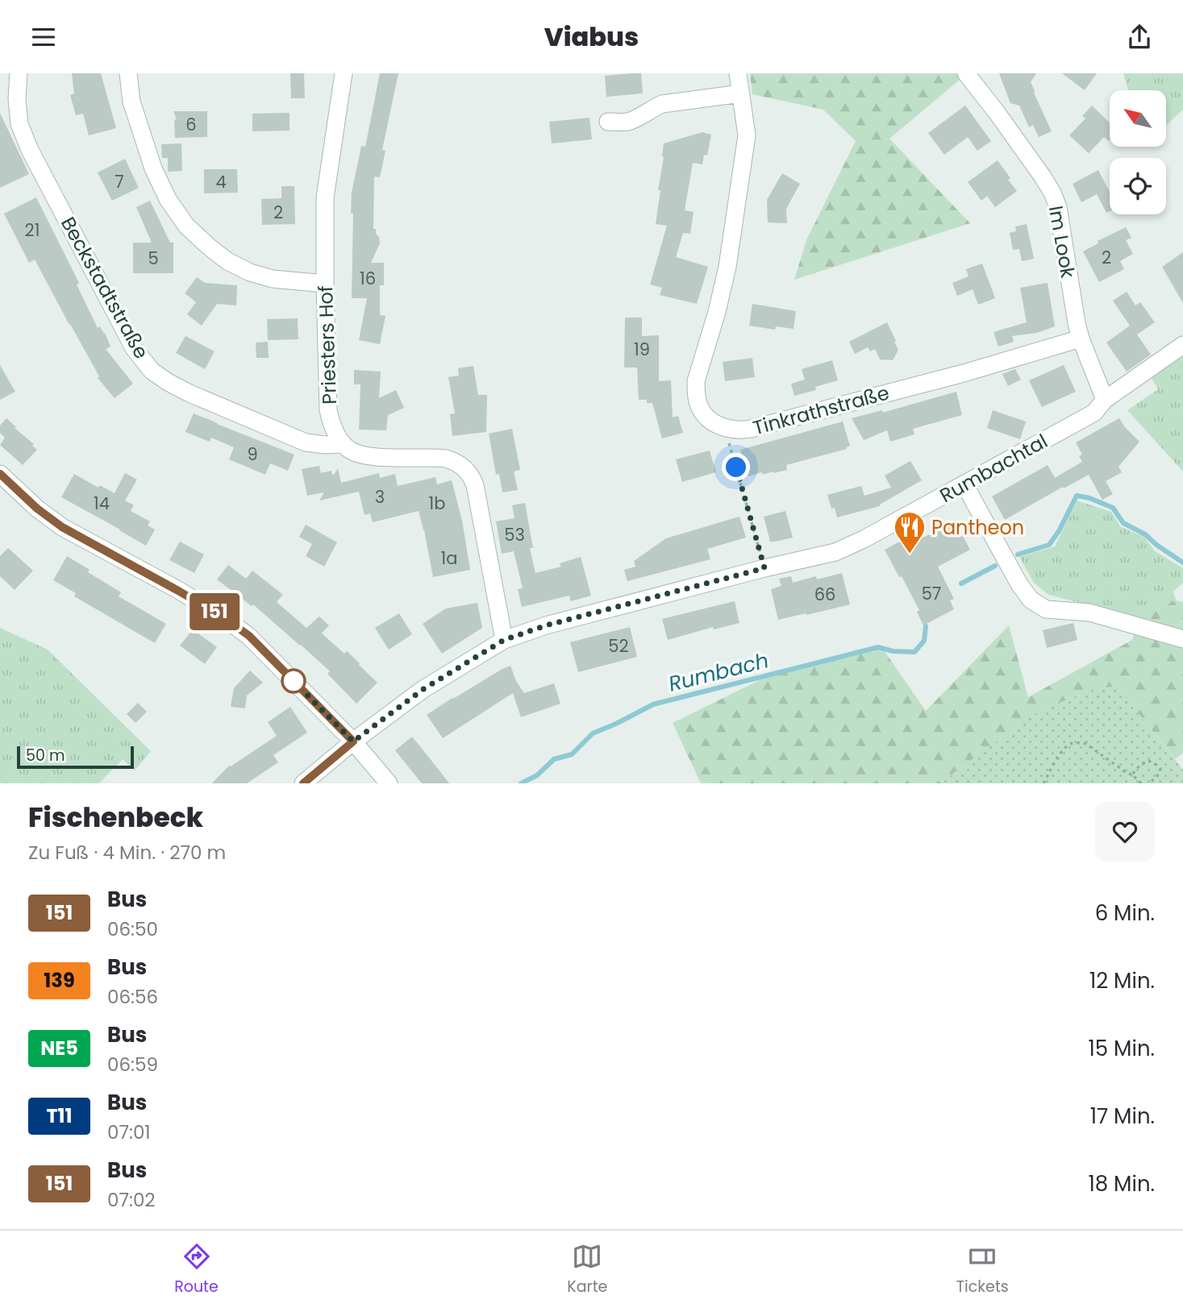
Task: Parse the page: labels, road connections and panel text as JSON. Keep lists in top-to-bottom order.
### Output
{
  "streets": {
    "street": [
      "Im Look",
      "Beckstadtstraße",
      "Priesters Hof",
      "Tinkrathstraße",
      "Rumbachtal"
    ]
  },
  "crossings": [
    ["Im Look", "Tinkrathstraße"],
    ["Im Look", "Rumbachtal"],
    ["Beckstadtstraße", "Priesters Hof"]
  ],
  "water": ["Rumbach"],
  "places": {
    "restaurant": ["Pantheon"]
  },
  "lines": ["bus line 151"],
  "house_numbers": [
    "6",
    "7",
    "4",
    "2",
    "21",
    "2",
    "5",
    "16",
    "19",
    "9",
    "3",
    "14",
    "1b",
    "53",
    "1a",
    "57",
    "66",
    "52"
  ],
  "scale_bar": "50 m",
  "north": "top left",
  "page": {
    "header": "Viabus",
    "on_map": "151",
    "scale": "50 m",
    "heading": ["Fischenbeck", "Zu Fuß · 4 Min. · 270 m"],
    "list": [
      {
        "mark": "151",
        "name": "Bus",
        "note": "06:50",
        "value": "6 Min."
      },
      {
        "mark": "139",
        "name": "Bus",
        "note": "06:56",
        "value": "12 Min."
      },
      {
        "mark": "NE5",
        "name": "Bus",
        "note": "06:59",
        "value": "15 Min."
      },
      {
        "mark": "T11",
        "name": "Bus",
        "note": "07:01",
        "value": "17 Min."
      },
      {
        "mark": "151",
        "name": "Bus",
        "note": "07:02",
        "value": "18 Min."
      }
    ],
    "tabs": ["Route", "Karte", "Tickets"]
  }
}
